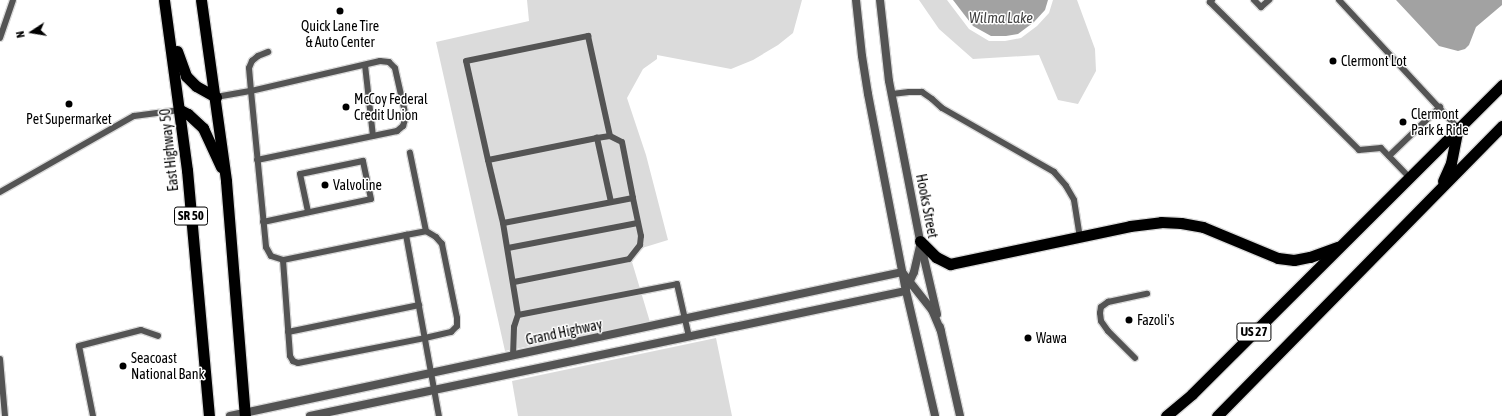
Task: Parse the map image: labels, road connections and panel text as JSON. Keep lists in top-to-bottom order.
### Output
{
  "streets": {
    "highway": ["East Highway 50", "SR 50", "US 27"],
    "street": ["Hooks Street", "Grand Highway"]
  },
  "crossings": [
    ["SR 50", "Grand Highway"]
  ],
  "water": ["Wilma Lake"],
  "places": [
    "Quick Lane Tire & Auto Center",
    "Clermont Lot",
    "Pet Supermarket",
    "McCoy Federal Credit Union",
    "Clermont Park & Ride",
    "Valvoline",
    "Fazoli's",
    "Wawa",
    "Seacoast National Bank"
  ],
  "north": "left"
}
